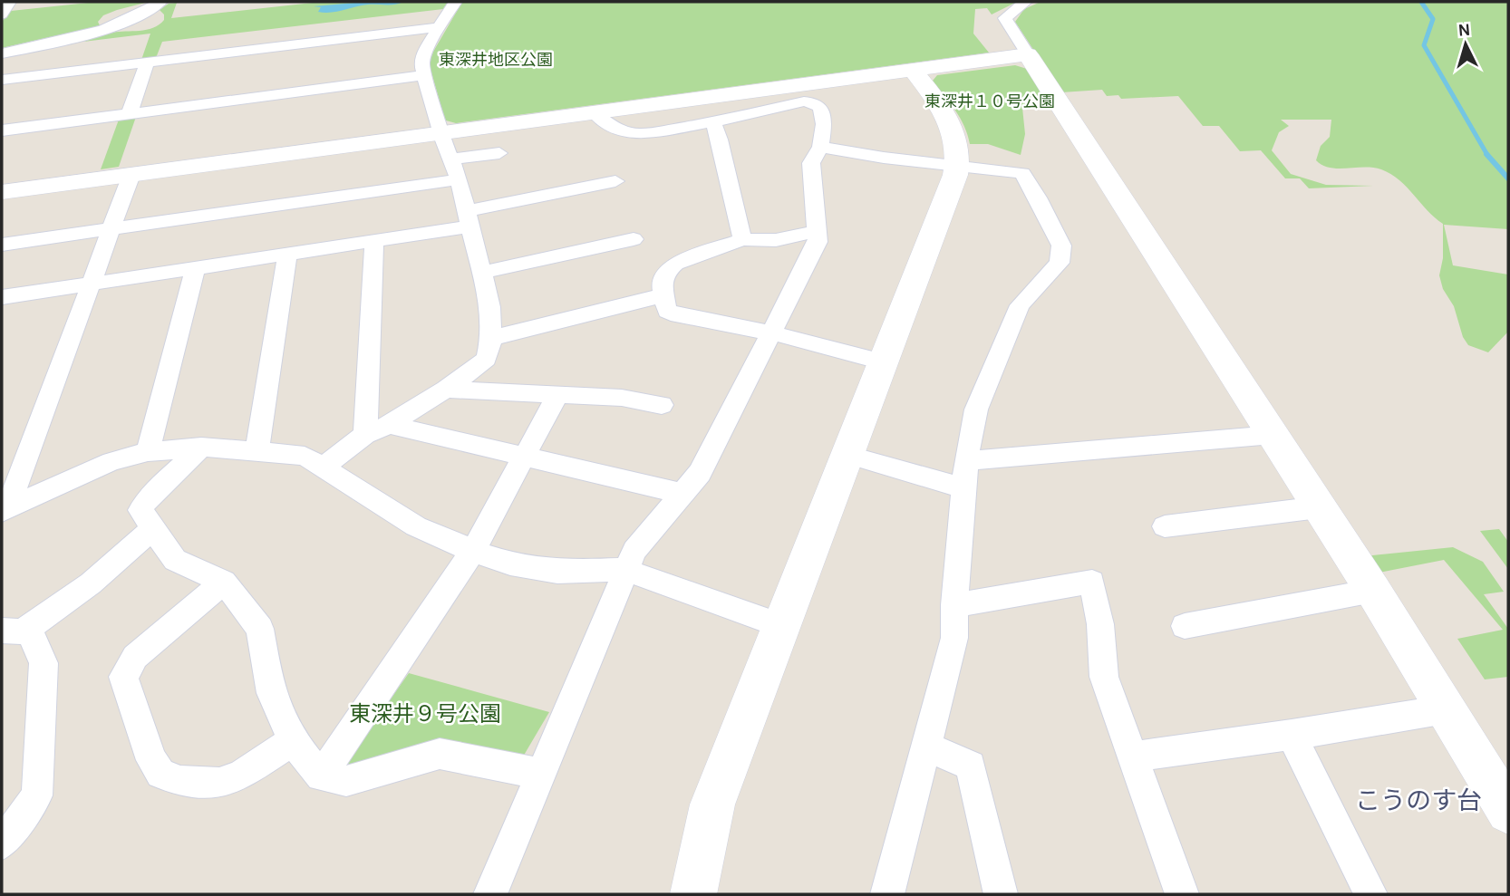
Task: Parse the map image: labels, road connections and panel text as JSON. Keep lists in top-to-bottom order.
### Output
{
  "districts": ["こうのす台"],
  "parks": ["東深井地区公園", "東深井１０号公園", "東深井９号公園"],
  "north": "top"
}
